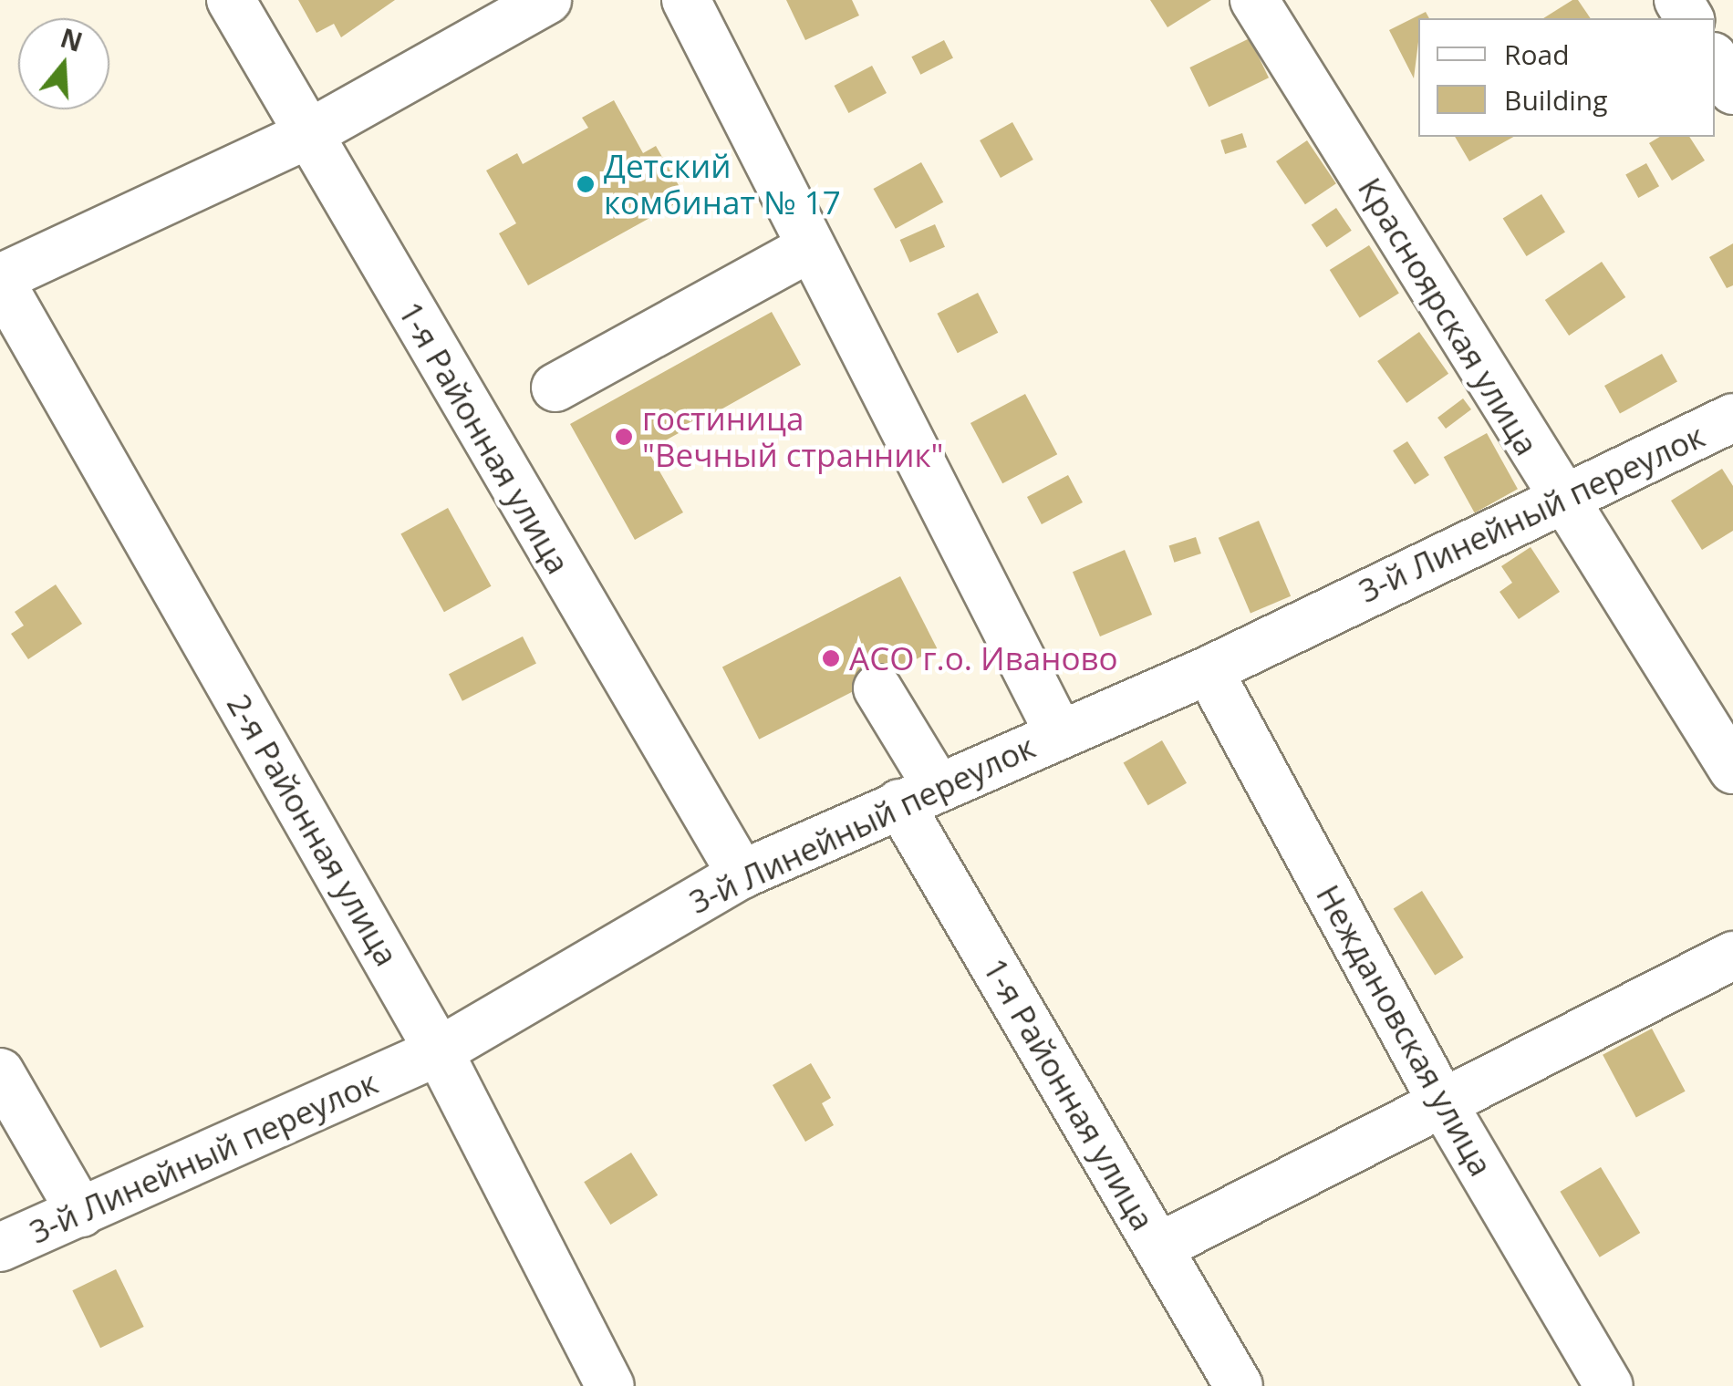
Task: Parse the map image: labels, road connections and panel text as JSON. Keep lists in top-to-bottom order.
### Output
{
  "streets": {
    "street": [
      "Красноярская улица",
      "1-я Районная улица",
      "3-й Линейный переулок",
      "2-я Районная улица",
      "Неждановская улица"
    ]
  },
  "crossings": [
    ["Красноярская улица", "3-й Линейный переулок"],
    ["1-я Районная улица", "3-й Линейный переулок"],
    ["3-й Линейный переулок", "2-я Районная улица"],
    ["3-й Линейный переулок", "Неждановская улица"]
  ],
  "places": ["Детский комбинат № 17", "гостиница \"Вечный странник\"", "АСО г.о. Иваново"],
  "legend": ["Road", "Building"],
  "north": "top"
}
